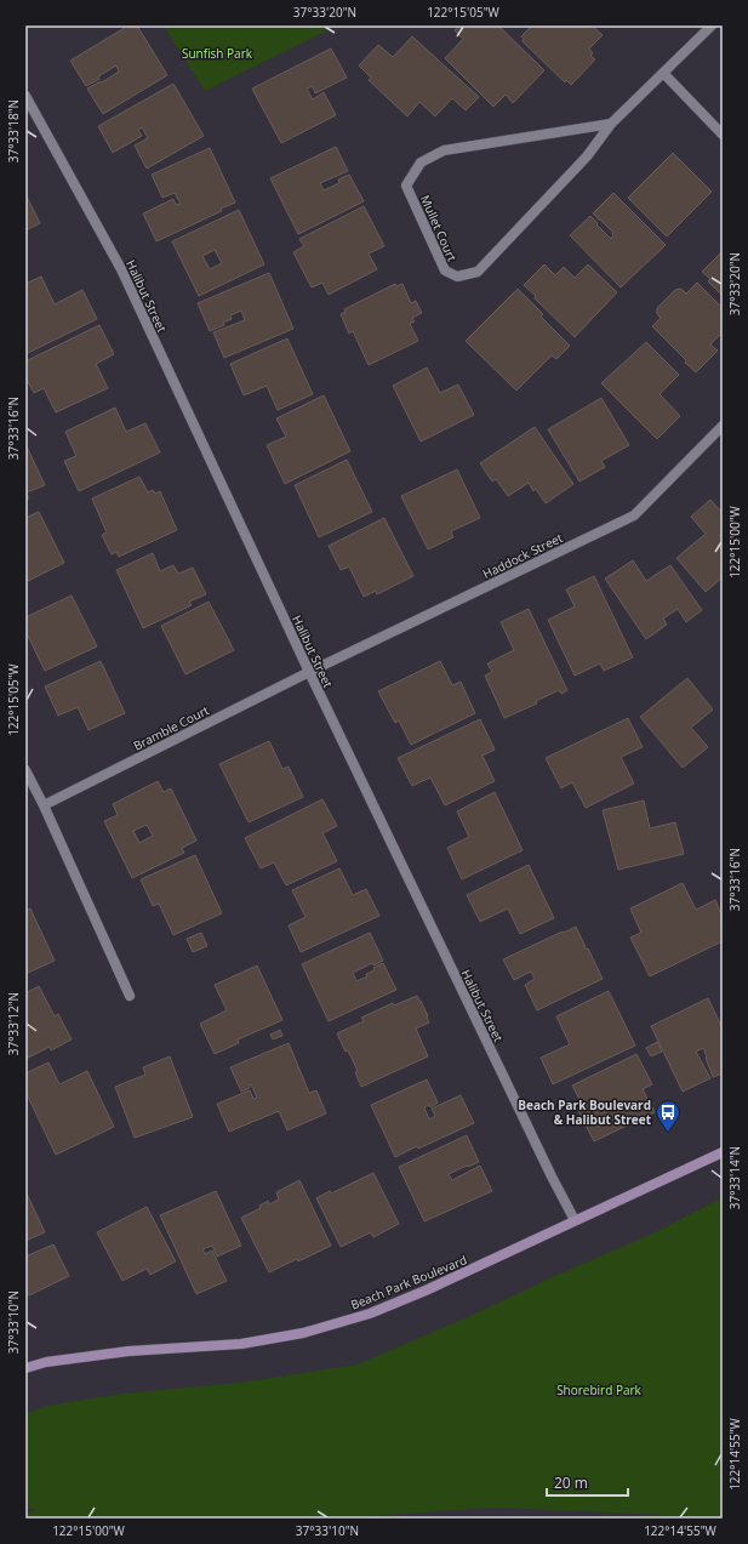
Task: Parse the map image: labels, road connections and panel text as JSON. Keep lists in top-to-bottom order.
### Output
{
  "streets": {
    "main road": ["Beach Park Boulevard"],
    "street": [
      "Mullet Court",
      "Halibut Street",
      "Haddock Street",
      "Bramble Court"
    ]
  },
  "crossings": [
    ["Halibut Street", "Haddock Street"],
    ["Halibut Street", "Bramble Court"],
    ["Halibut Street", "Beach Park Boulevard"],
    ["Haddock Street", "Bramble Court"]
  ],
  "parks": ["Sunfish Park", "Shorebird Park"],
  "places": {
    "bus stop": ["Beach Park Boulevard & Halibut Street"]
  },
  "scale_bar": "20 m",
  "coordinates": [
    "37°33'20\"N",
    "122°15'05\"W",
    "37°33'18\"N",
    "37°33'16\"N",
    "122°15'00\"W",
    "37°33'12\"N",
    "37°33'14\"N",
    "37°33'10\"N",
    "122°14'55\"W"
  ]
}
